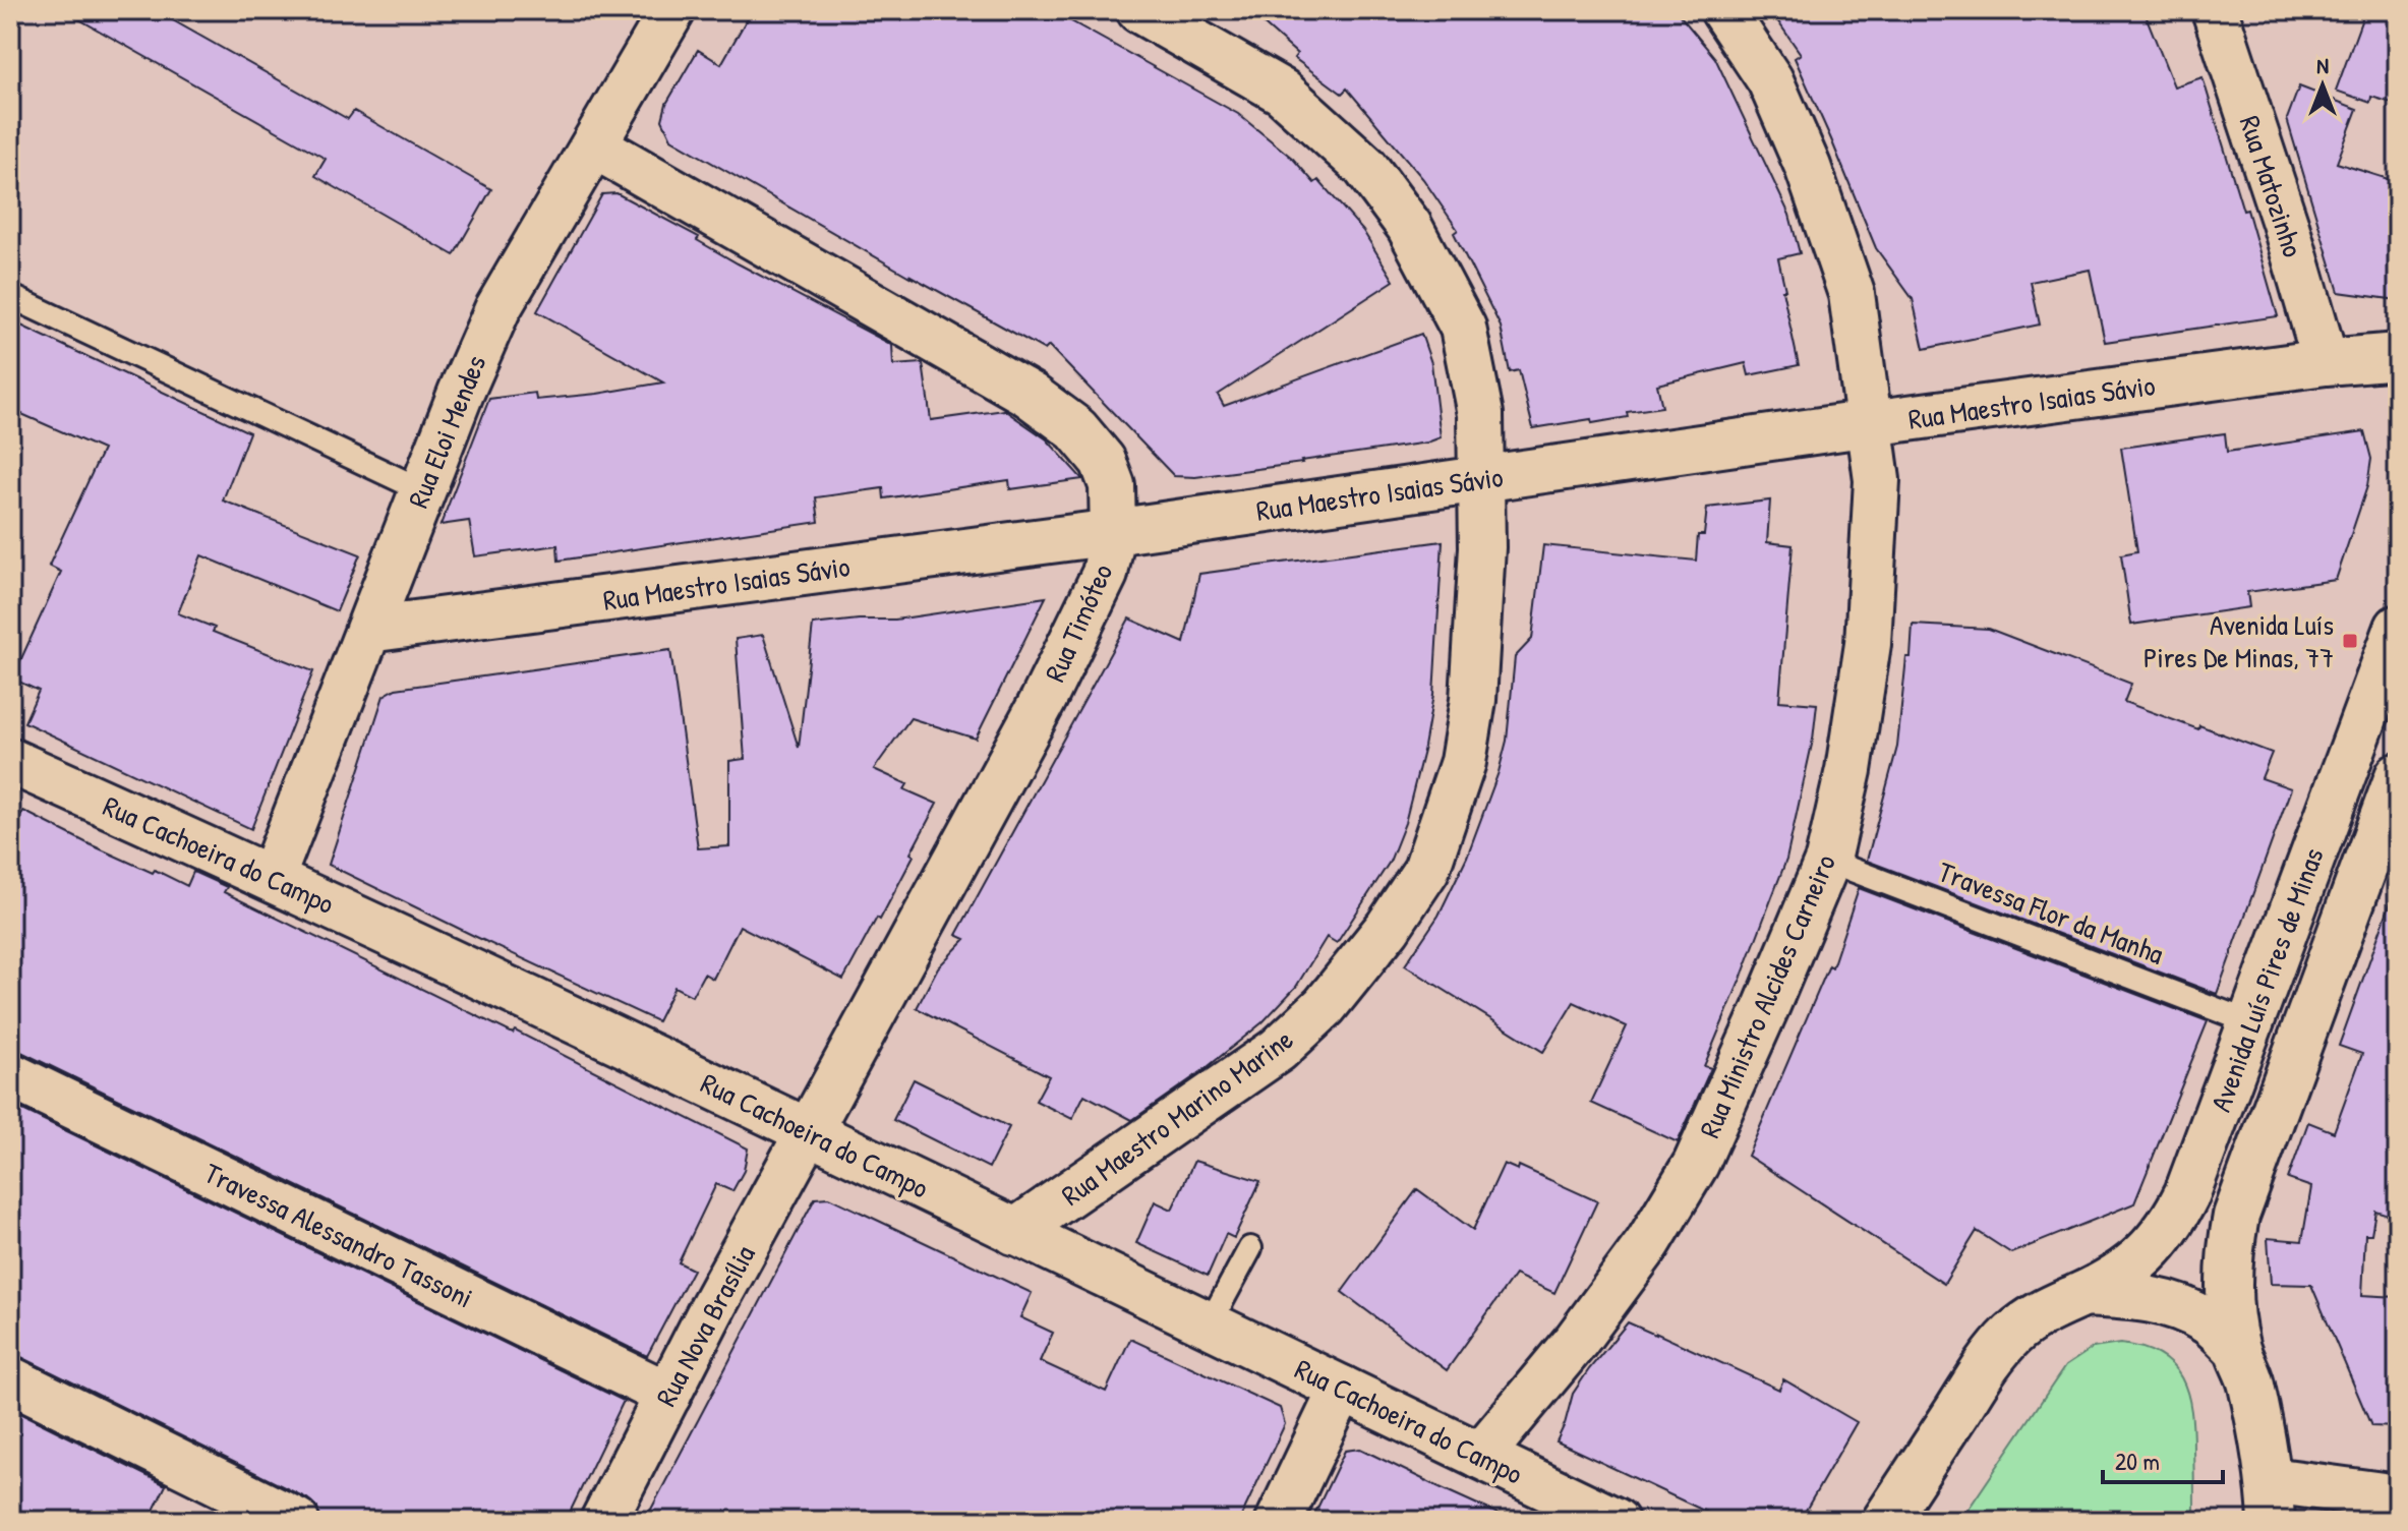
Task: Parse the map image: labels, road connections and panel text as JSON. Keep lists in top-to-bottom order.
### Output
{
  "streets": {
    "street": [
      "Rua Matozinho",
      "Rua Maestro Isaias Sávio",
      "Rua Eloi Mendes",
      "Rua Timóteo",
      "Rua Cachoeira do Campo",
      "Avenida Luís Pires de Minas",
      "Rua Ministro Alcides Carneiro",
      "Rua Maestro Marino Marine",
      "Travessa Alessandro Tassoni",
      "Rua Nova Brasília"
    ],
    "lane": ["Travessa Flor da Manha"]
  },
  "crossings": [
    ["Rua Matozinho", "Rua Maestro Isaias Sávio"],
    ["Rua Maestro Isaias Sávio", "Rua Eloi Mendes"],
    ["Rua Maestro Isaias Sávio", "Rua Timóteo"],
    ["Rua Maestro Isaias Sávio", "Rua Ministro Alcides Carneiro"],
    ["Rua Maestro Isaias Sávio", "Rua Maestro Marino Marine"],
    ["Rua Eloi Mendes", "Rua Timóteo"],
    ["Rua Eloi Mendes", "Rua Cachoeira do Campo"],
    ["Rua Timóteo", "Rua Cachoeira do Campo"],
    ["Rua Timóteo", "Rua Nova Brasília"],
    ["Rua Cachoeira do Campo", "Rua Ministro Alcides Carneiro"],
    ["Rua Cachoeira do Campo", "Rua Maestro Marino Marine"],
    ["Rua Cachoeira do Campo", "Rua Nova Brasília"],
    ["Travessa Flor da Manha", "Avenida Luís Pires de Minas"],
    ["Travessa Flor da Manha", "Rua Ministro Alcides Carneiro"],
    ["Travessa Alessandro Tassoni", "Rua Nova Brasília"]
  ],
  "places": {
    "transit": ["Avenida Luís Pires De Minas, 77"]
  },
  "scale_bar": "20 m",
  "north": "top"
}
